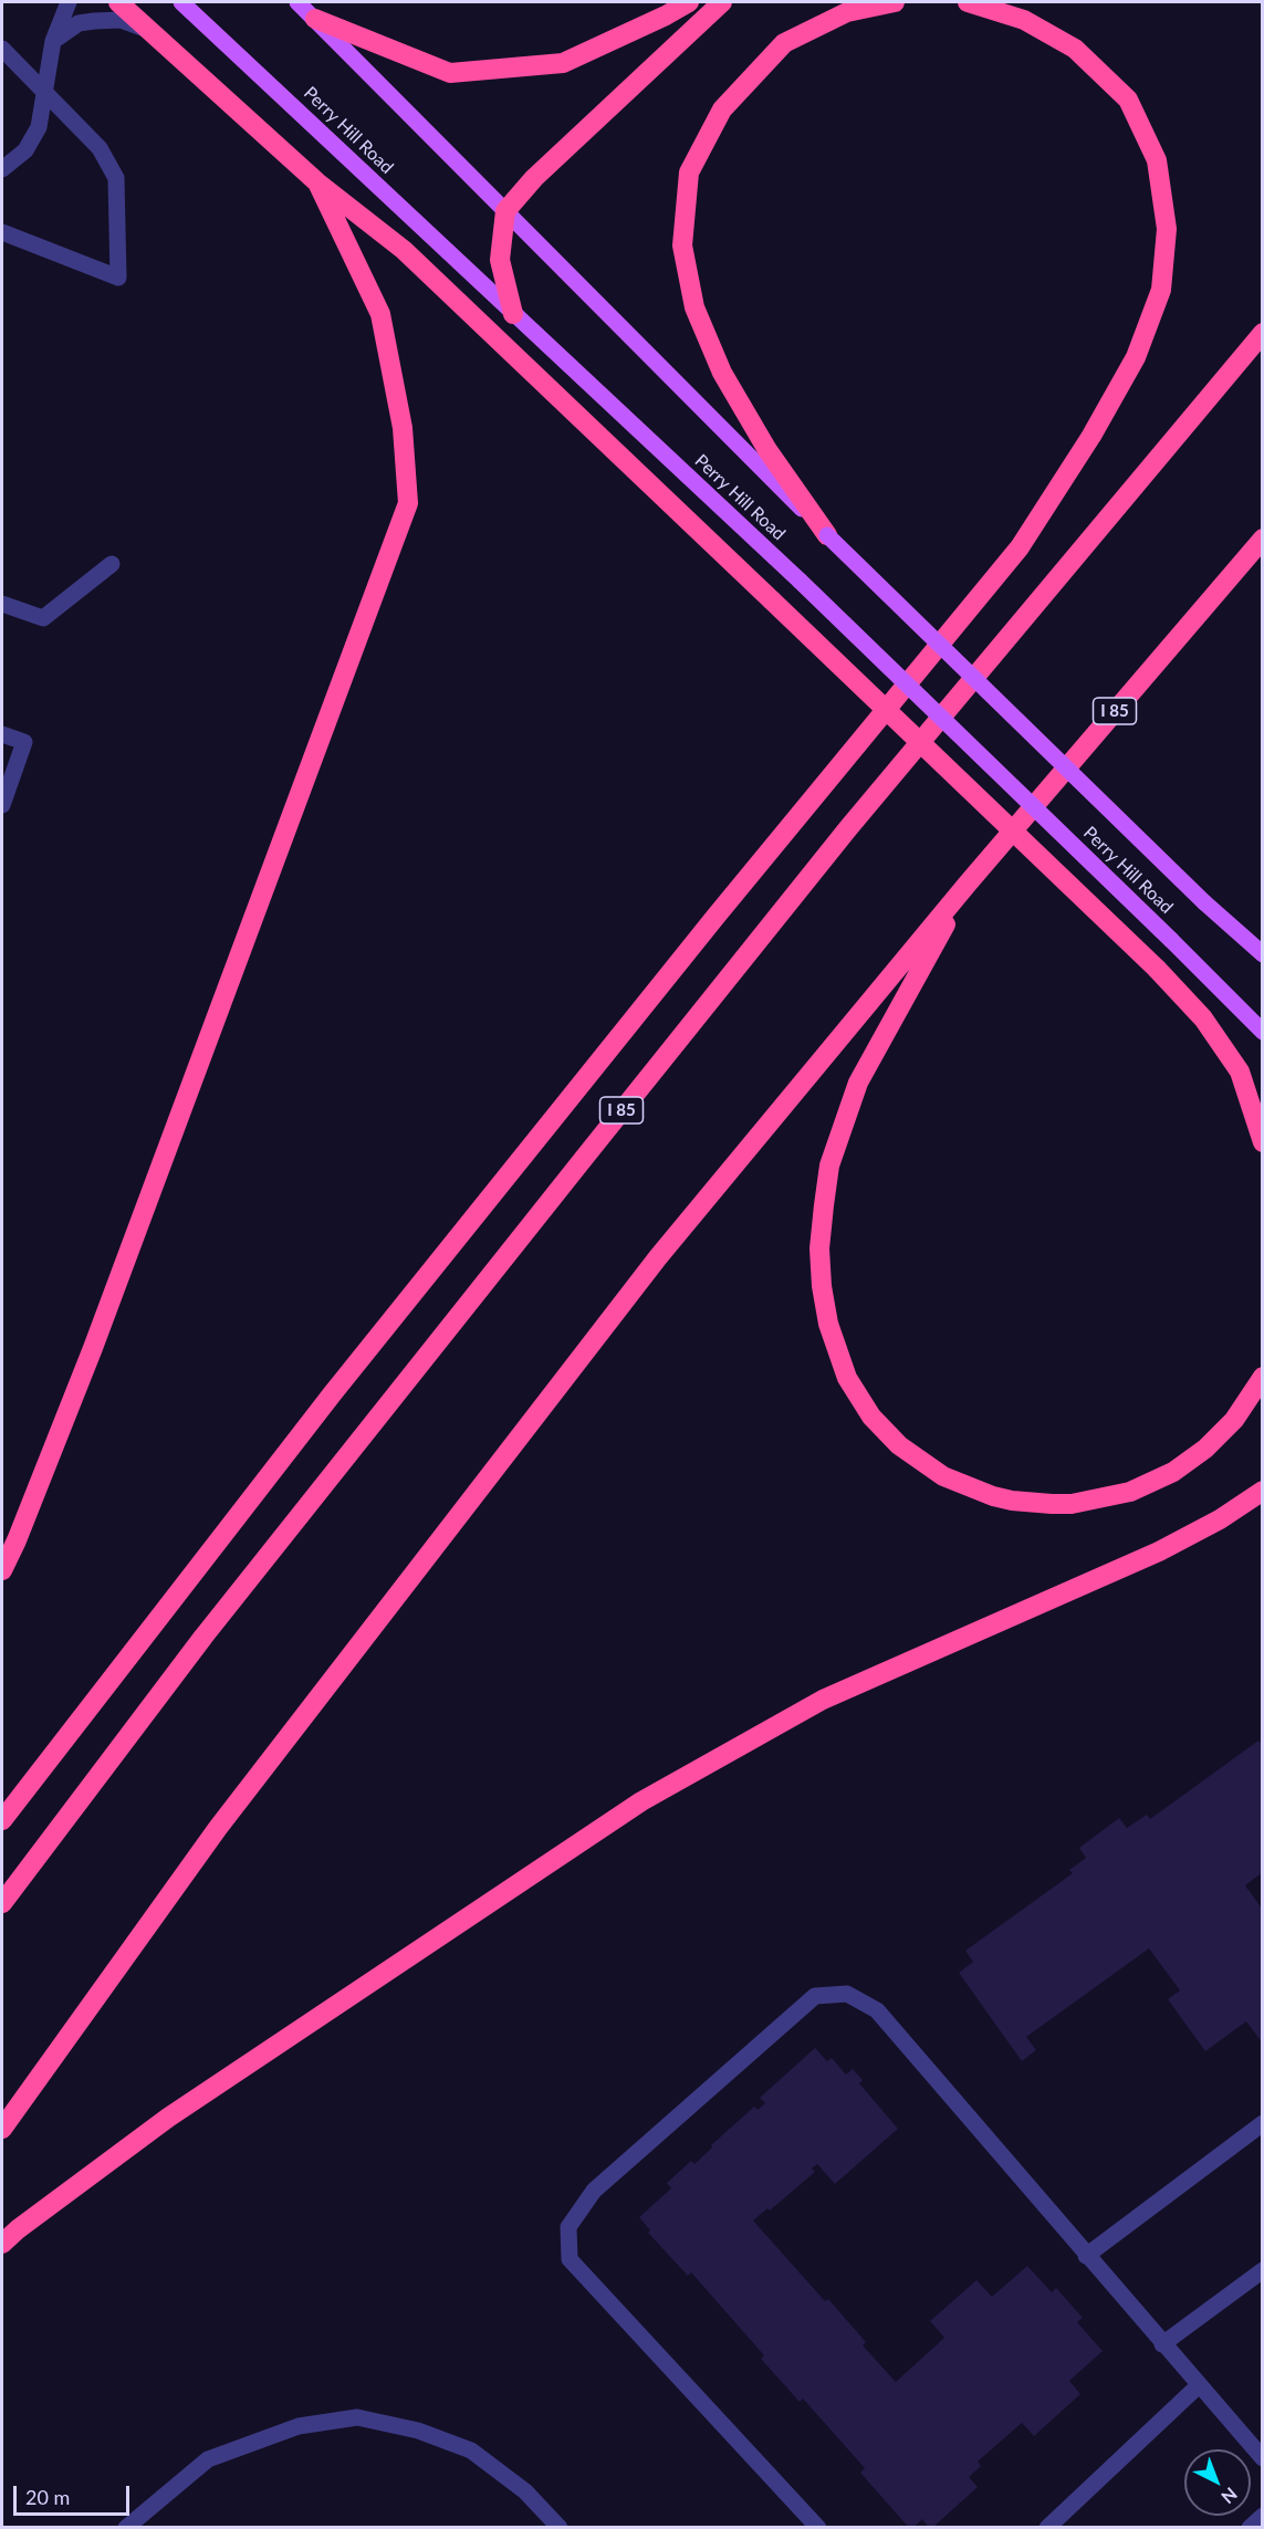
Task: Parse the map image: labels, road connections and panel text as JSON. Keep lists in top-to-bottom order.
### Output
{
  "streets": {
    "highway": ["I 85"],
    "main road": ["Perry Hill Road"]
  },
  "scale_bar": "20 m",
  "north": "bottom right"
}
